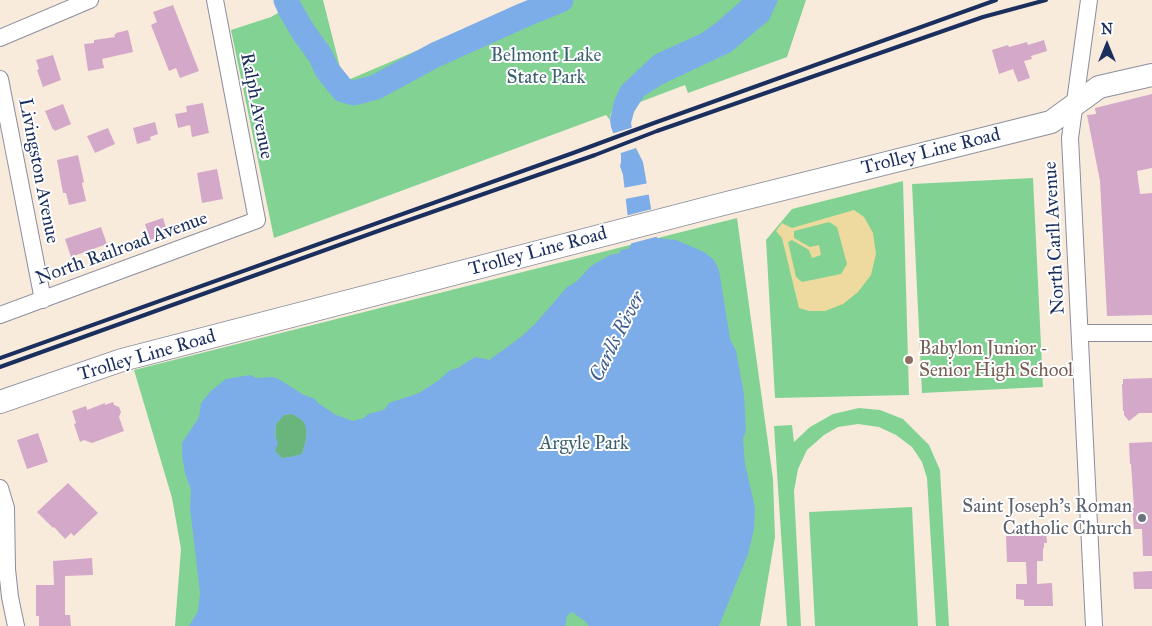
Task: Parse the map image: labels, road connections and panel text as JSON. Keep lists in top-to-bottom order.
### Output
{
  "streets": {
    "main road": ["Trolley Line Road"],
    "street": [
      "Ralph Avenue",
      "Livingston Avenue",
      "North Carll Avenue",
      "North Railroad Avenue"
    ]
  },
  "crossings": [
    ["Ralph Avenue", "North Railroad Avenue"],
    ["Trolley Line Road", "North Carll Avenue"],
    ["Livingston Avenue", "North Railroad Avenue"]
  ],
  "water": ["Carlls River"],
  "parks": ["Belmont Lake State Park", "Argyle Park"],
  "places": ["Babylon Junior - Senior High School", "Saint Joseph's Roman Catholic Church"],
  "north": "top"
}
